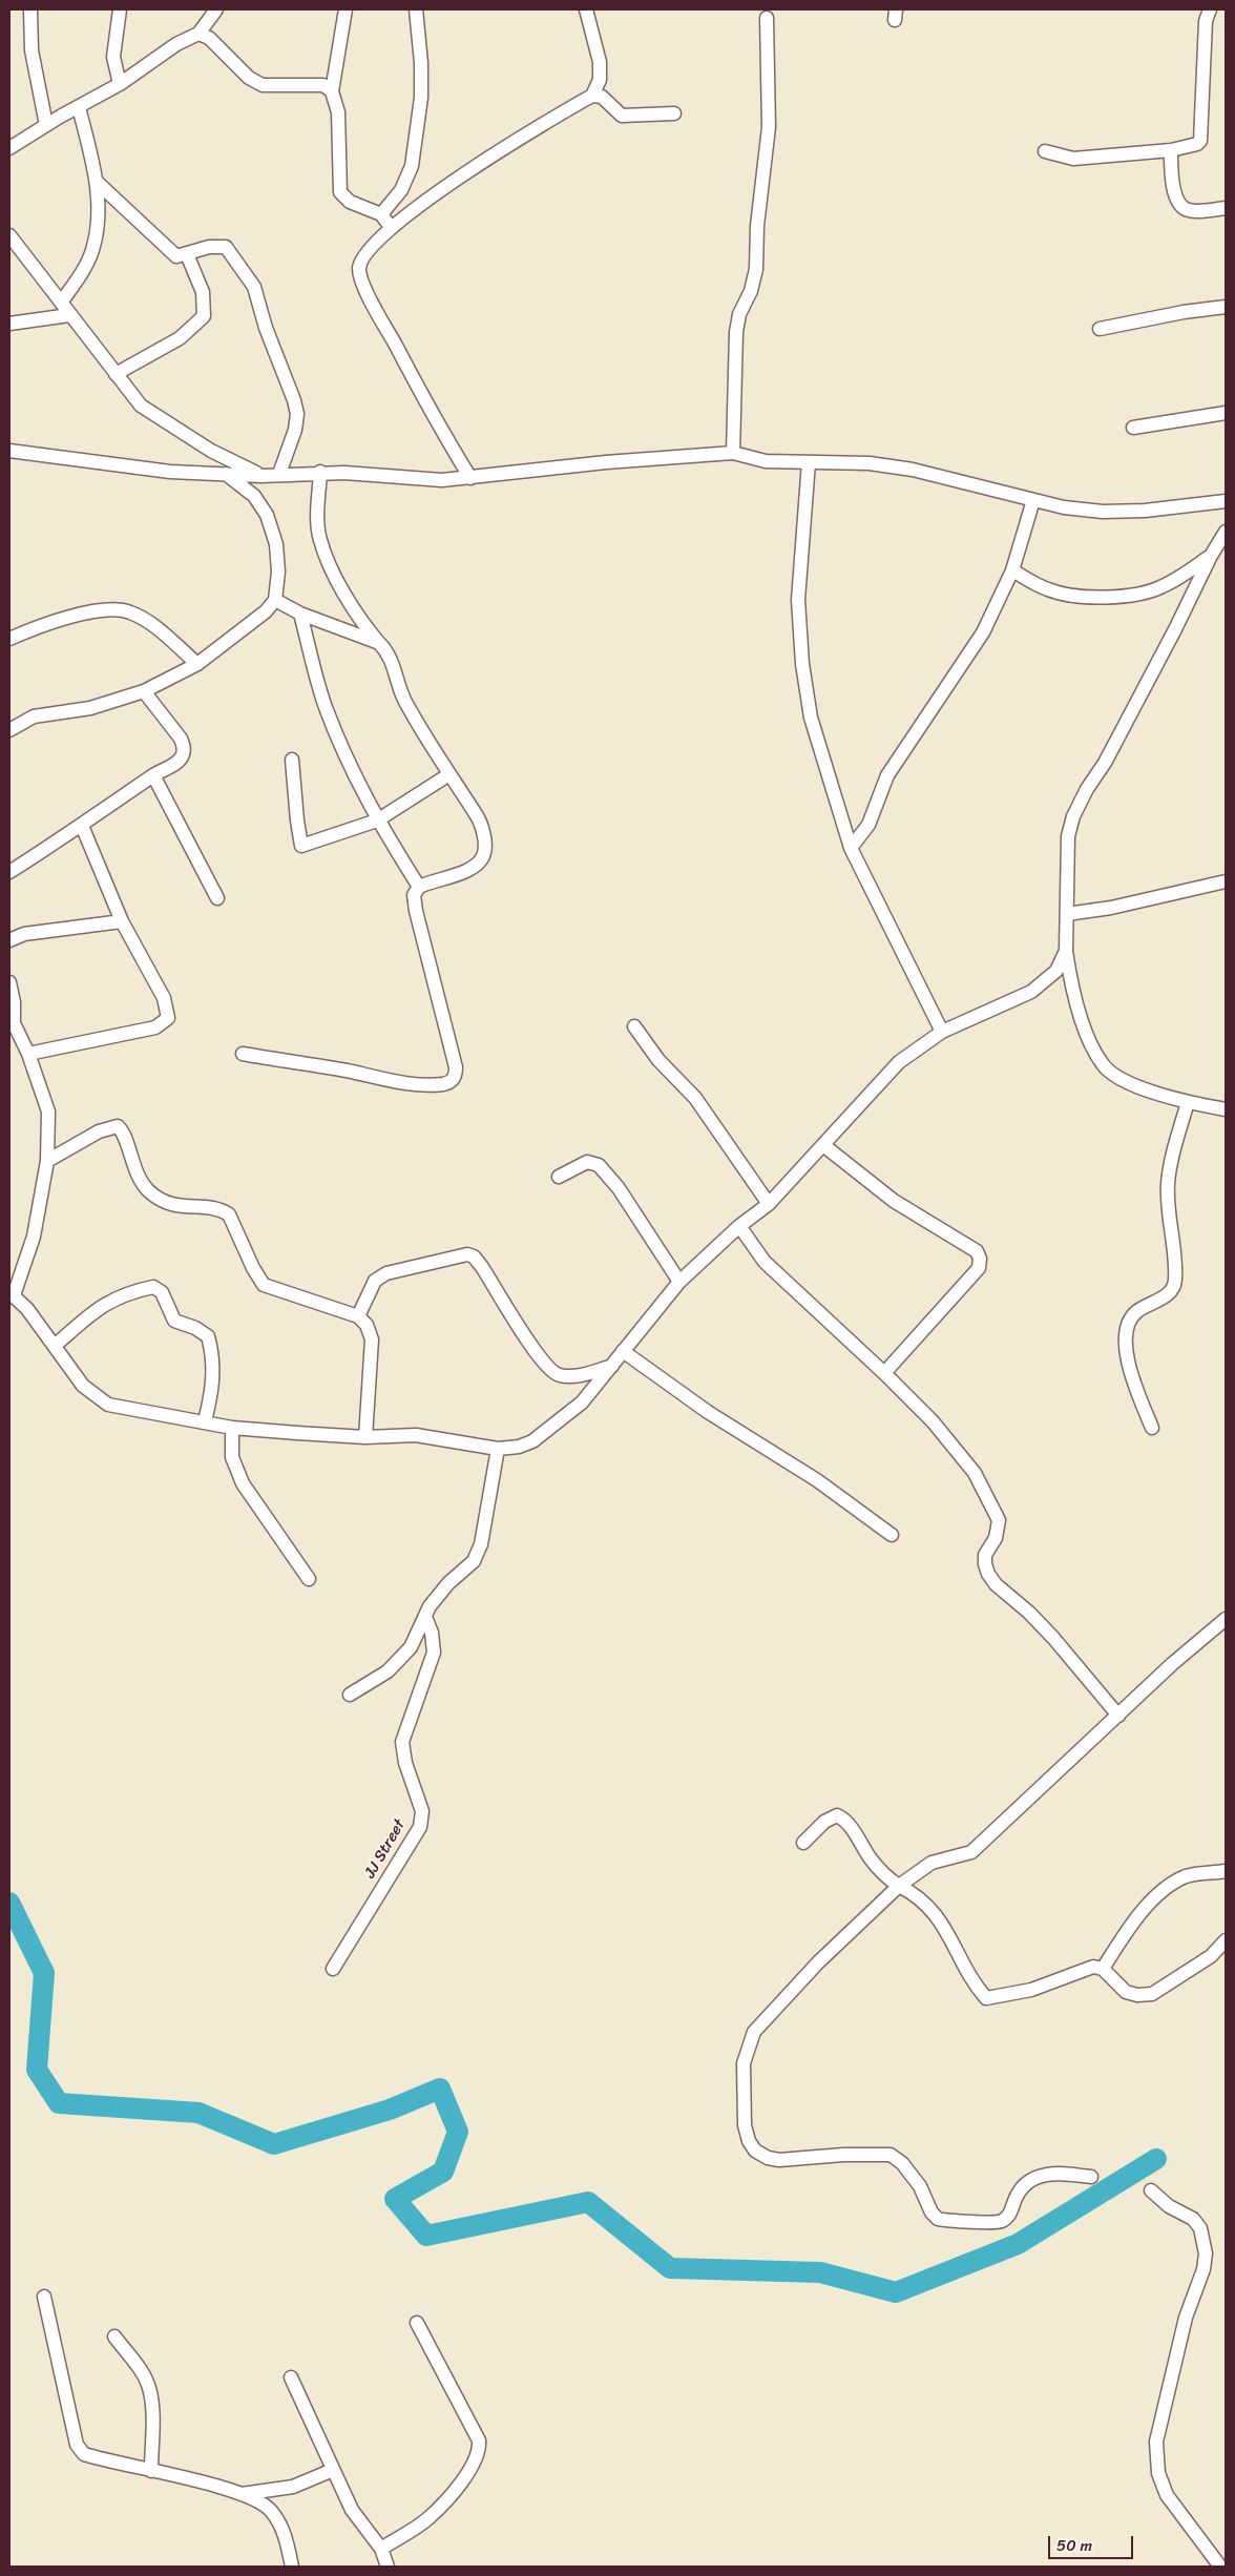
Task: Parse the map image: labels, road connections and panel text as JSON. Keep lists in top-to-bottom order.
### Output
{
  "streets": {
    "street": ["JJ Street"]
  },
  "scale_bar": "50 m"
}
